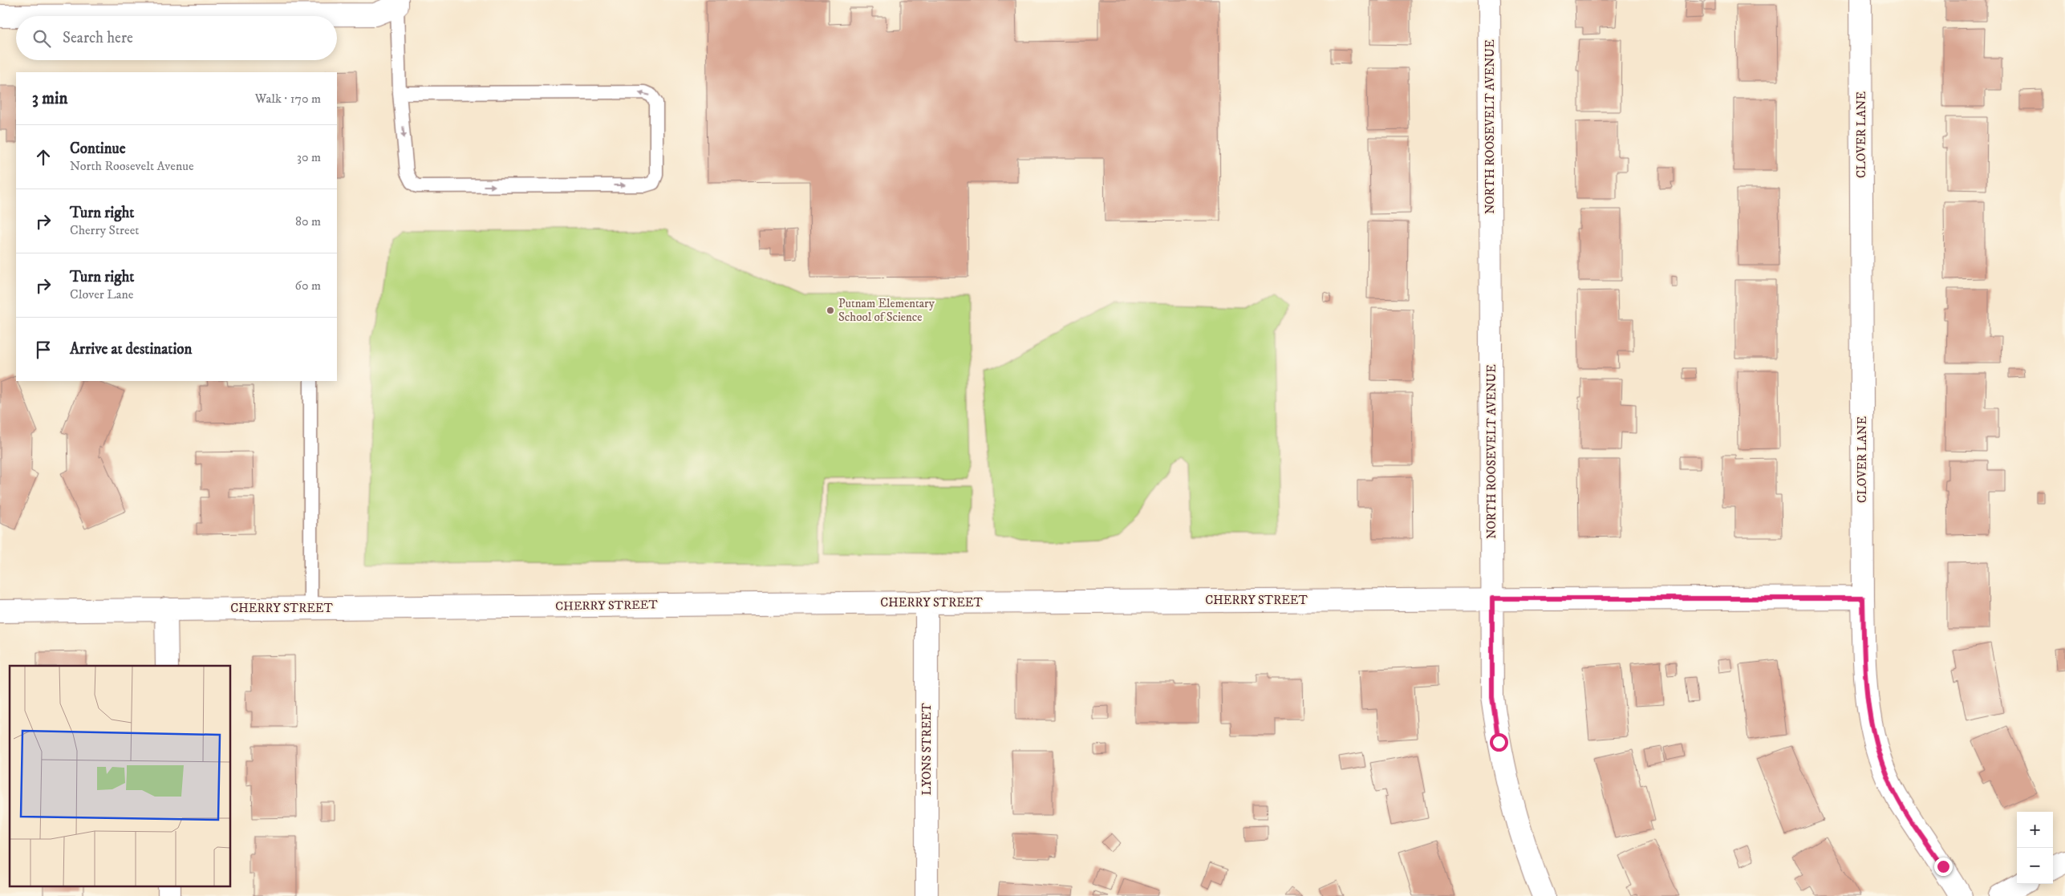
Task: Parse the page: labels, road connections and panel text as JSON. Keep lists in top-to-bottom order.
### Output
{
  "streets": {
    "street": [
      "NORTH ROOSEVELT AVENUE",
      "CLOVER LANE",
      "CHERRY STREET",
      "LYONS STREET"
    ]
  },
  "crossings": [
    ["NORTH ROOSEVELT AVENUE", "CHERRY STREET"],
    ["CLOVER LANE", "CHERRY STREET"],
    ["CHERRY STREET", "LYONS STREET"]
  ],
  "places": ["Putnam Elementary School of Science"],
  "page": {
    "search": "Search here",
    "heading": ["3 min", "Walk · 170 m"],
    "list": [
      ["Continue", "North Roosevelt Avenue", "30 m"],
      ["Turn right", "Cherry Street", "80 m"],
      ["Turn right", "Clover Lane", "60 m"],
      "Arrive at destination"
    ],
    "map_buttons": ["+", "−"]
  }
}
